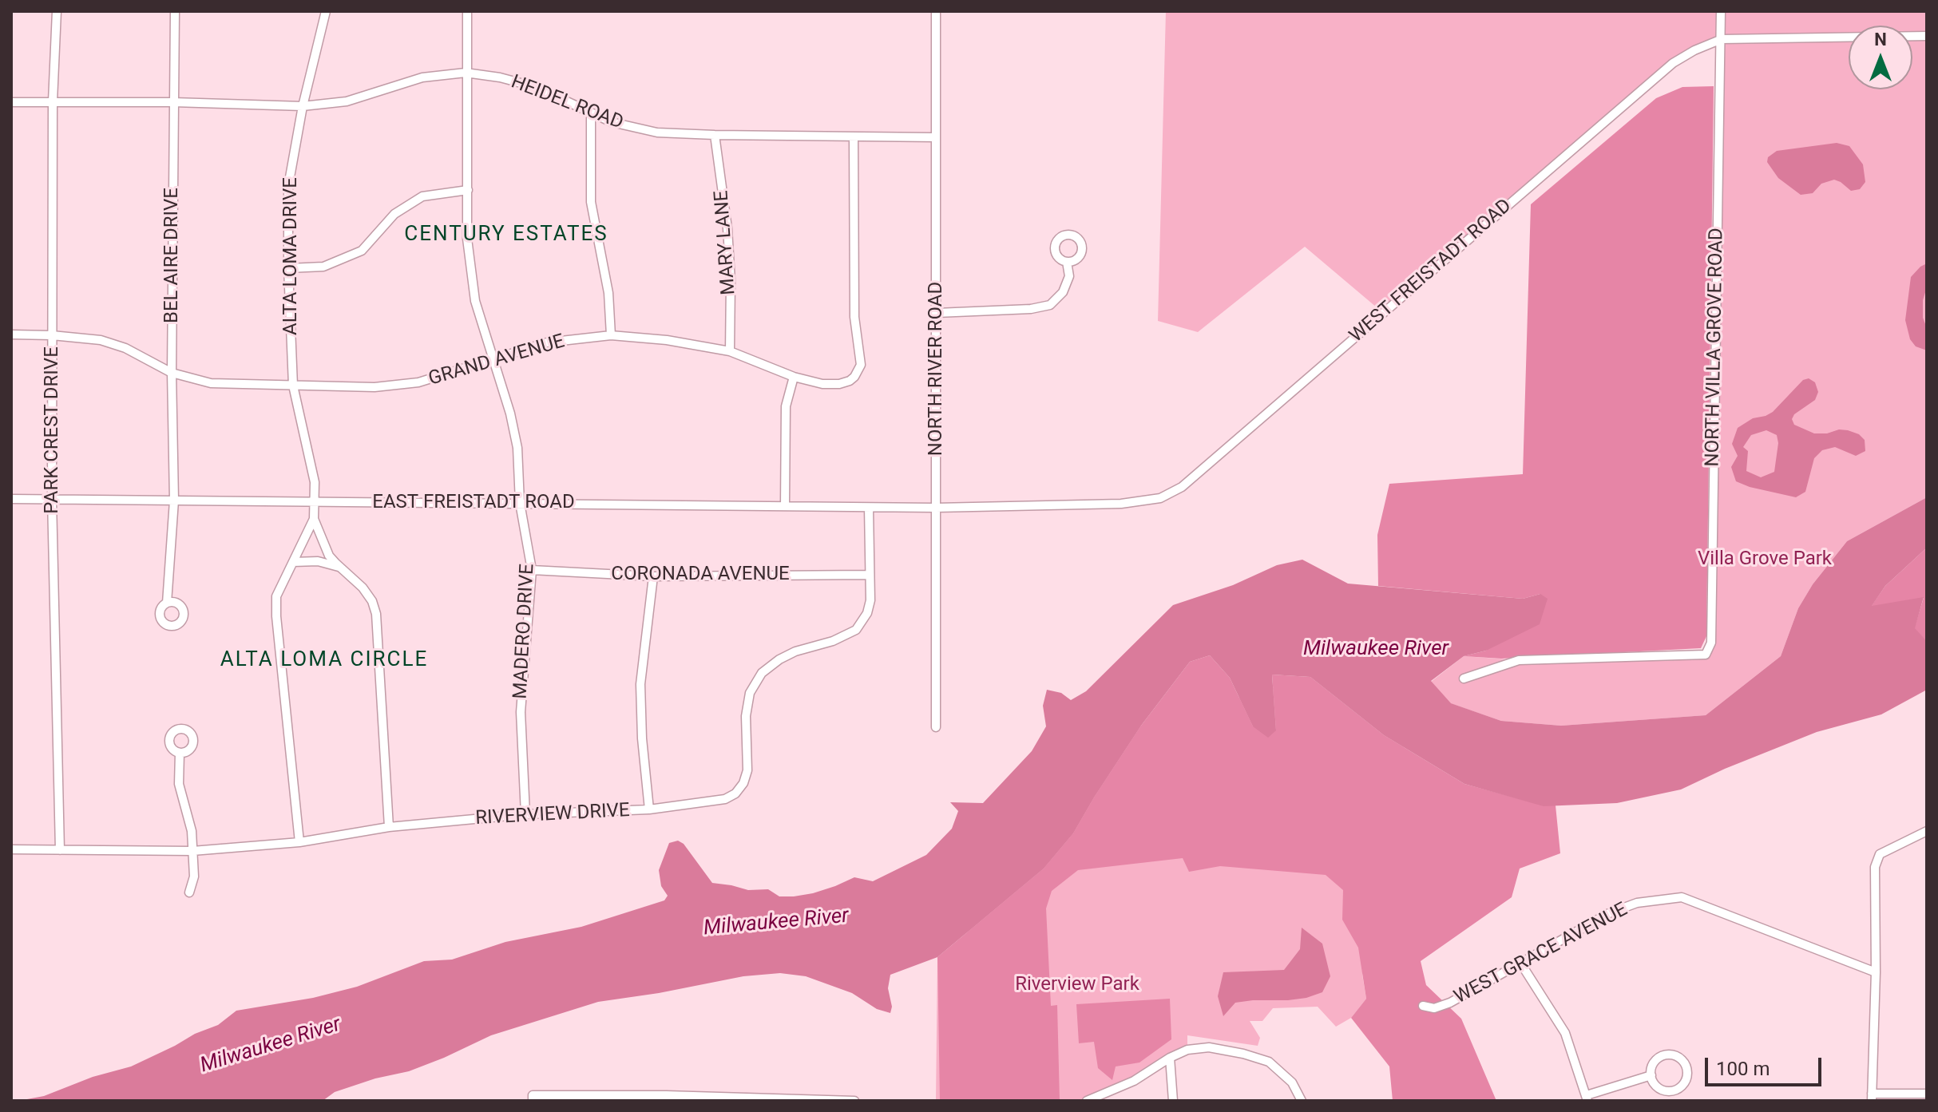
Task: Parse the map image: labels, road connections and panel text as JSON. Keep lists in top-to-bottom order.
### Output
{
  "streets": {
    "street": [
      "HEIDEL ROAD",
      "MARY LANE",
      "BEL AIRE DRIVE",
      "ALTA LOMA DRIVE",
      "WEST FREISTADT ROAD",
      "NORTH VILLA GROVE ROAD",
      "GRAND AVENUE",
      "NORTH RIVER ROAD",
      "PARK CREST DRIVE",
      "EAST FREISTADT ROAD",
      "CORONADA AVENUE",
      "MADERO DRIVE",
      "RIVERVIEW DRIVE",
      "WEST GRACE AVENUE"
    ]
  },
  "crossings": [
    ["HEIDEL ROAD", "MARY LANE"],
    ["HEIDEL ROAD", "BEL AIRE DRIVE"],
    ["HEIDEL ROAD", "ALTA LOMA DRIVE"],
    ["HEIDEL ROAD", "GRAND AVENUE"],
    ["HEIDEL ROAD", "NORTH RIVER ROAD"],
    ["HEIDEL ROAD", "PARK CREST DRIVE"],
    ["HEIDEL ROAD", "MADERO DRIVE"],
    ["MARY LANE", "GRAND AVENUE"],
    ["BEL AIRE DRIVE", "GRAND AVENUE"],
    ["BEL AIRE DRIVE", "EAST FREISTADT ROAD"],
    ["ALTA LOMA DRIVE", "GRAND AVENUE"],
    ["ALTA LOMA DRIVE", "EAST FREISTADT ROAD"],
    ["WEST FREISTADT ROAD", "NORTH VILLA GROVE ROAD"],
    ["WEST FREISTADT ROAD", "NORTH RIVER ROAD"],
    ["WEST FREISTADT ROAD", "EAST FREISTADT ROAD"],
    ["GRAND AVENUE", "PARK CREST DRIVE"],
    ["GRAND AVENUE", "MADERO DRIVE"],
    ["NORTH RIVER ROAD", "EAST FREISTADT ROAD"],
    ["PARK CREST DRIVE", "EAST FREISTADT ROAD"],
    ["PARK CREST DRIVE", "RIVERVIEW DRIVE"],
    ["EAST FREISTADT ROAD", "MADERO DRIVE"],
    ["EAST FREISTADT ROAD", "RIVERVIEW DRIVE"],
    ["CORONADA AVENUE", "MADERO DRIVE"],
    ["CORONADA AVENUE", "RIVERVIEW DRIVE"],
    ["MADERO DRIVE", "RIVERVIEW DRIVE"]
  ],
  "districts": ["CENTURY ESTATES", "ALTA LOMA CIRCLE"],
  "water": ["Milwaukee River"],
  "parks": ["Villa Grove Park", "Riverview Park"],
  "scale_bar": "100 m",
  "north": "top"
}
